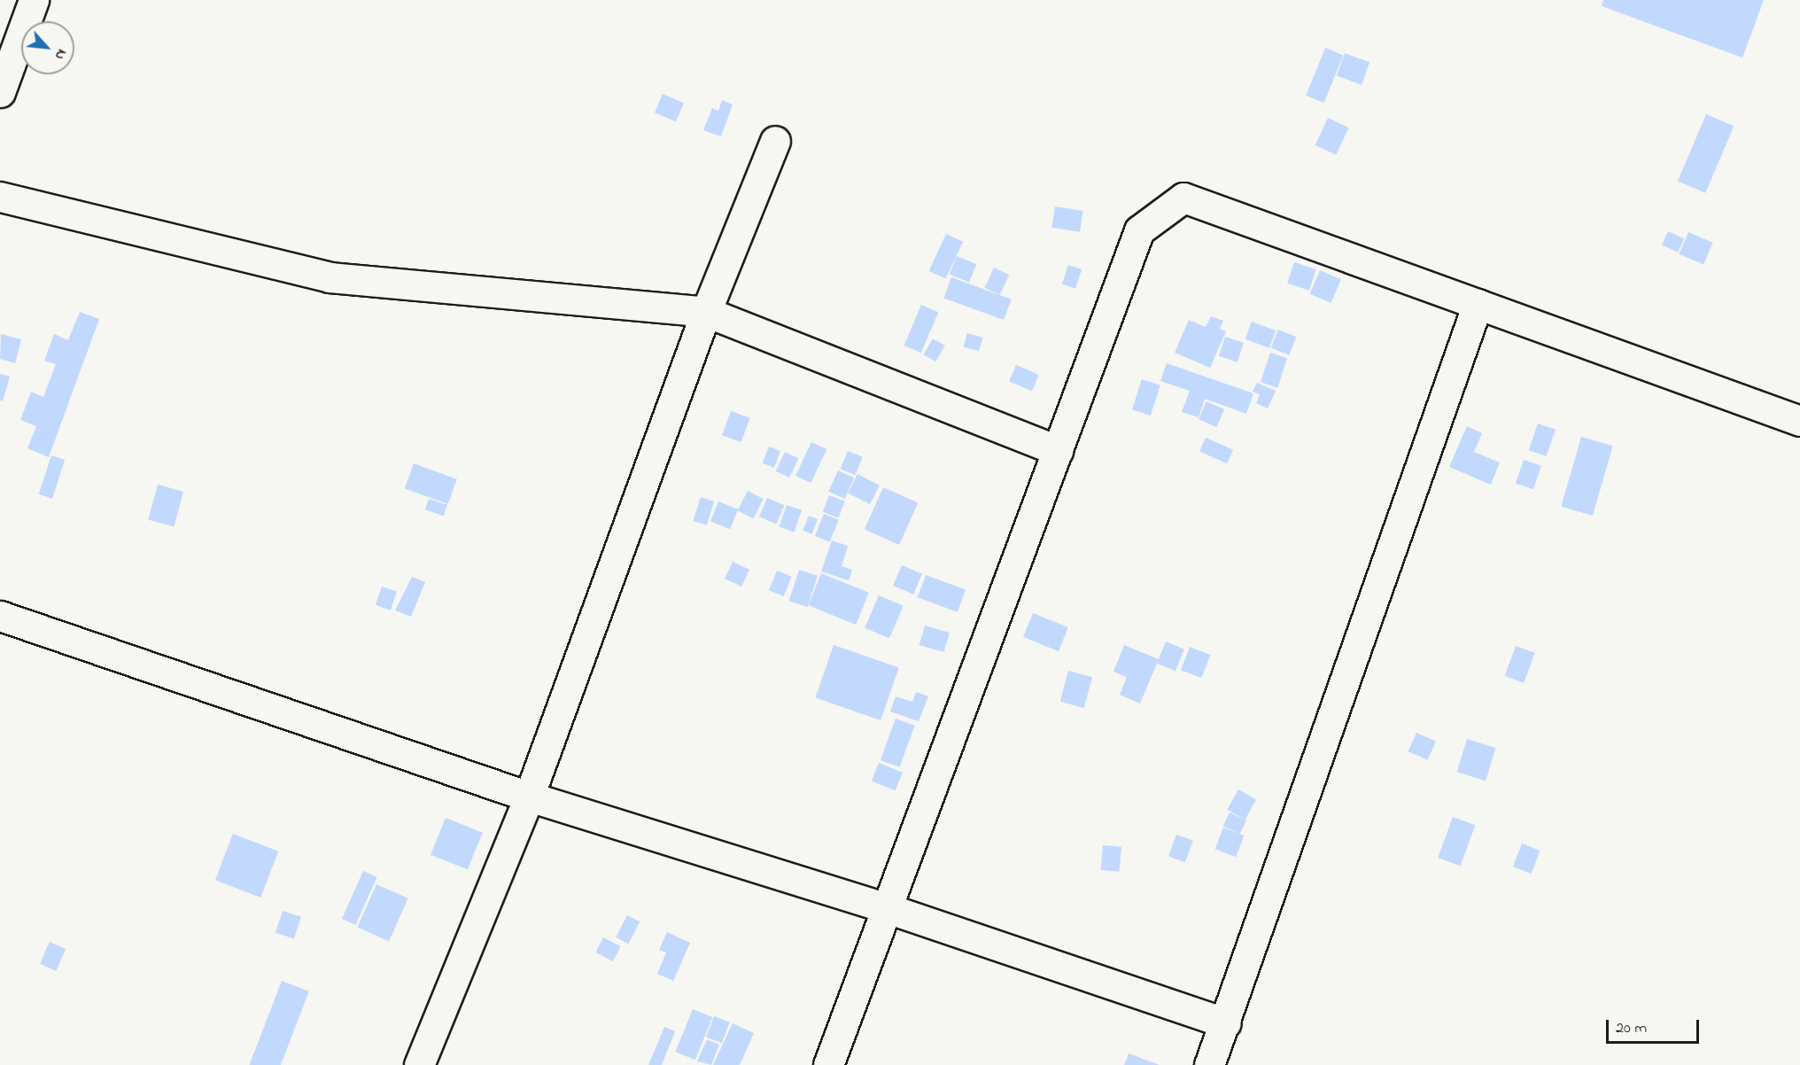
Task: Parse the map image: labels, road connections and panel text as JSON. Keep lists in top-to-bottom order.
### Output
{
  "scale_bar": "20 m",
  "north": "bottom right"
}
